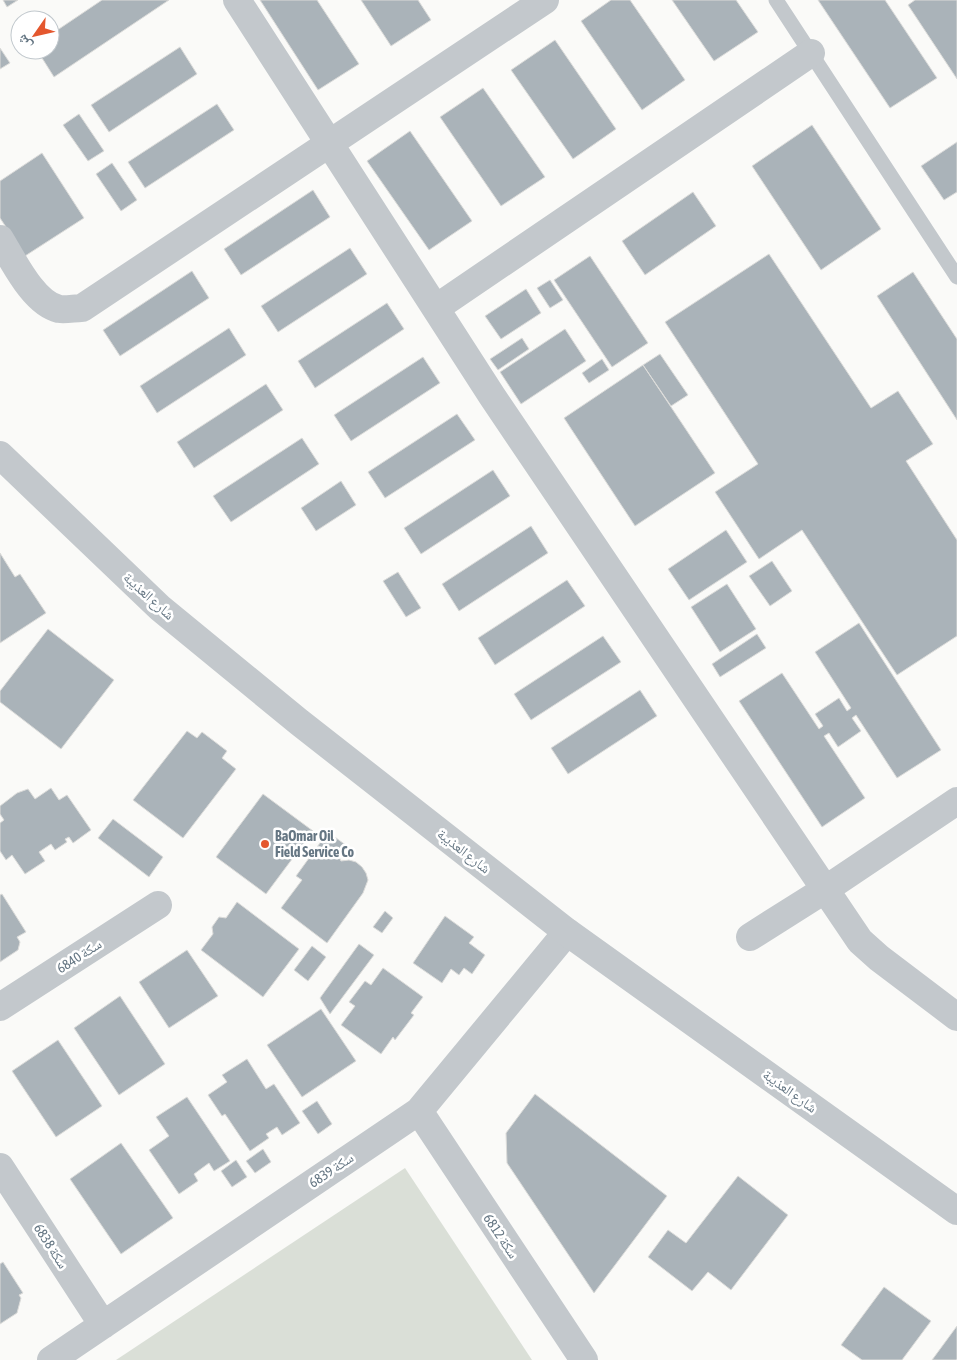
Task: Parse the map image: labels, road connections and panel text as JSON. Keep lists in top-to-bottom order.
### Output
{
  "streets": {
    "street": [
      "شارع العذيبة",
      "سكة 6840",
      "سكة 6839",
      "سكة 6812",
      "سكة 6838"
    ]
  },
  "crossings": [
    ["شارع العذيبة", "سكة 6839"],
    ["سكة 6839", "سكة 6812"],
    ["سكة 6839", "سكة 6838"]
  ],
  "places": ["BaOmar Oil Field Service Co"],
  "north": "bottom left"
}
